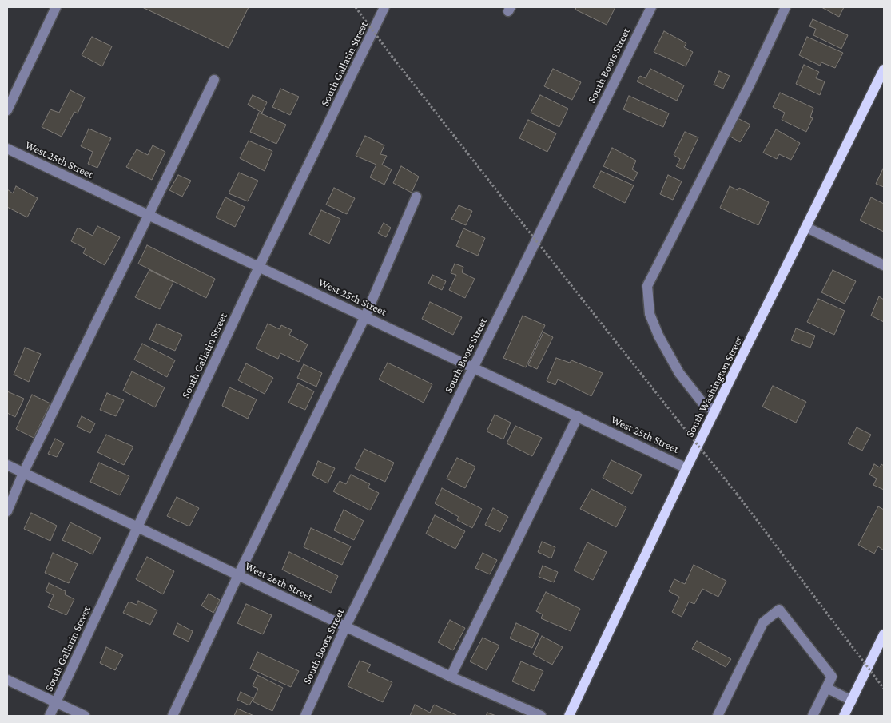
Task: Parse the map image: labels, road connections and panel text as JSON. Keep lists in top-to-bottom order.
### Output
{
  "streets": {
    "main road": ["South Washington Street"],
    "street": [
      "South Gallatin Street",
      "South Boots Street",
      "West 25th Street",
      "West 26th Street"
    ]
  },
  "crossings": [
    ["South Gallatin Street", "West 25th Street"],
    ["South Gallatin Street", "West 26th Street"],
    ["South Boots Street", "West 25th Street"],
    ["South Boots Street", "West 26th Street"],
    ["West 25th Street", "South Washington Street"]
  ]
}
